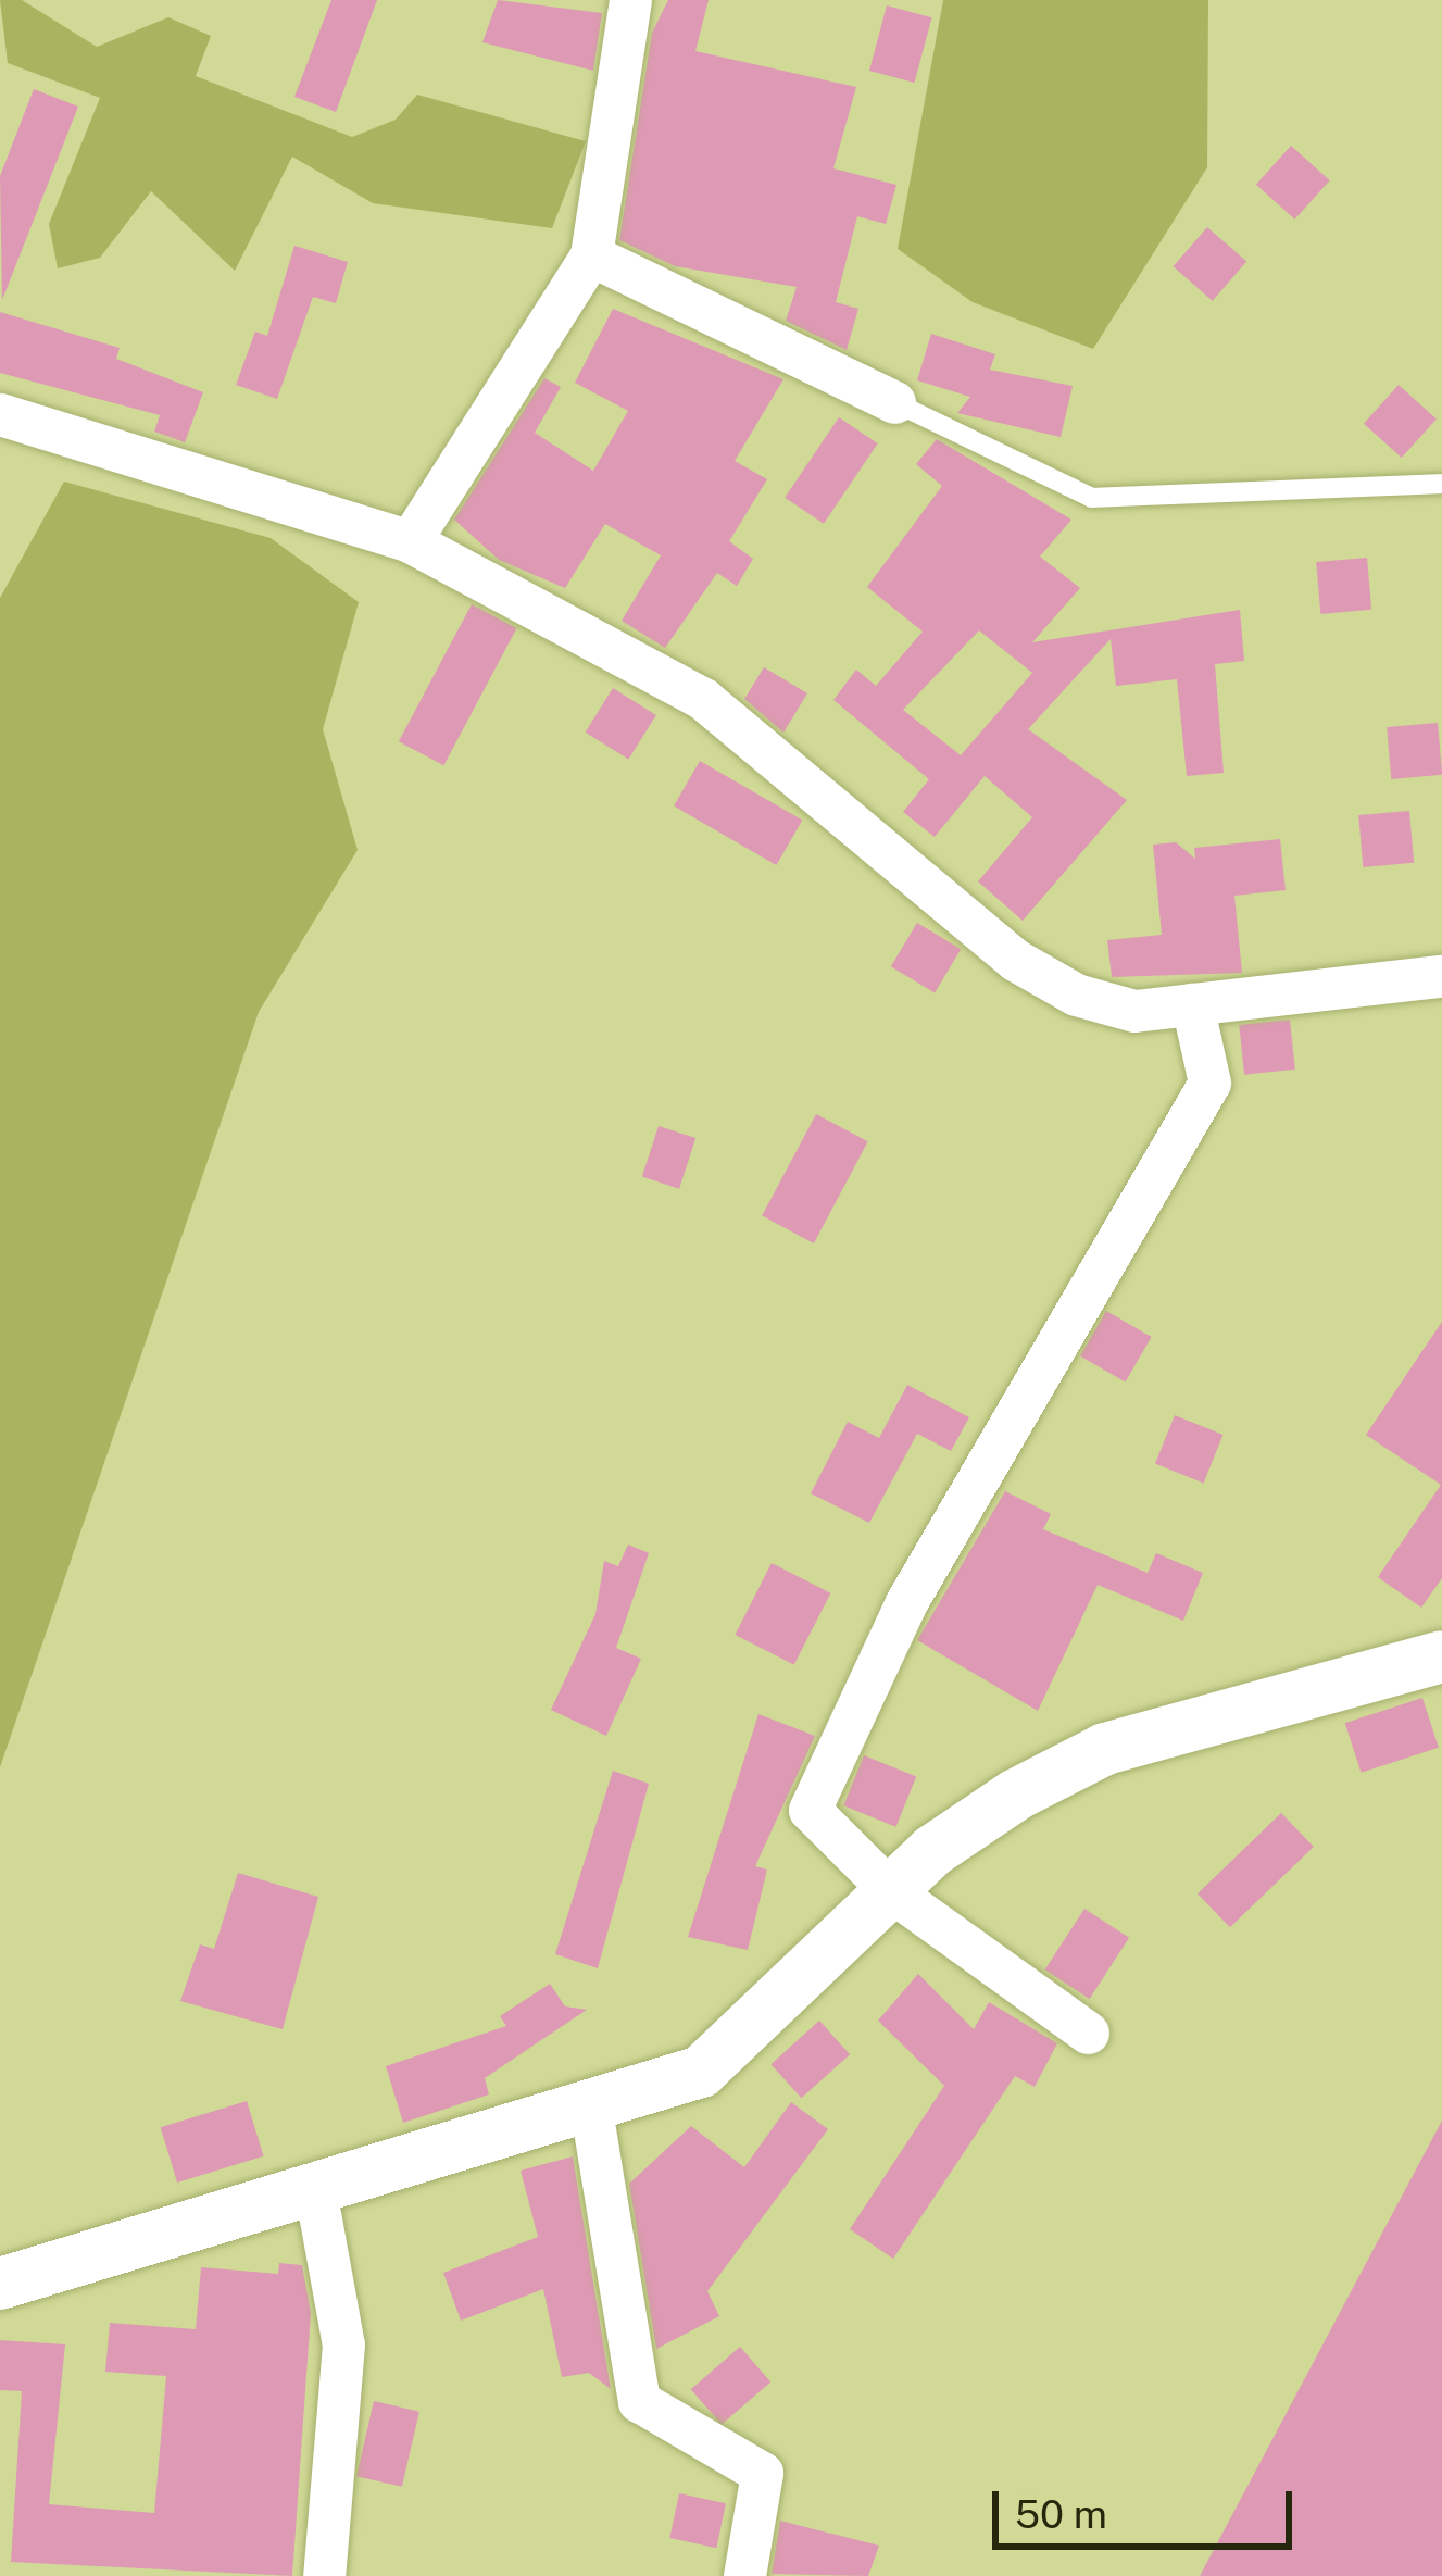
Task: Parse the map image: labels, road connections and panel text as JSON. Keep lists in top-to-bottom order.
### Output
{
  "scale_bar": "50 m"
}
